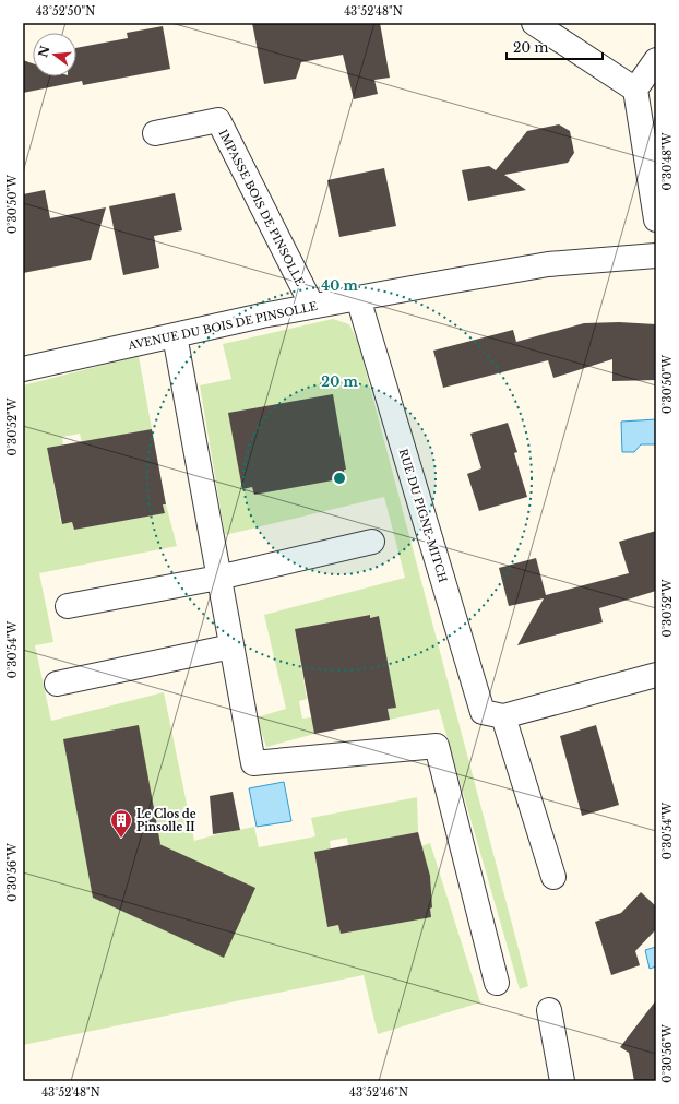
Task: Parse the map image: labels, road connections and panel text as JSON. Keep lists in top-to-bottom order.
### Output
{
  "streets": {
    "street": ["IMPASSE BOIS DE PINSOLLE", "AVENUE DU BOIS DE PINSOLLE", "RUE DU PIGNE-MITCH"]
  },
  "crossings": [
    ["IMPASSE BOIS DE PINSOLLE", "AVENUE DU BOIS DE PINSOLLE"],
    ["AVENUE DU BOIS DE PINSOLLE", "RUE DU PIGNE-MITCH"]
  ],
  "places": {
    "building": ["Le Clos de Pinsolle II"]
  },
  "scale_bar": "20 m",
  "north": "left",
  "coordinates": [
    "43°52'50\"N",
    "43°52'48\"N",
    "0°30'48\"W",
    "0°30'50\"W",
    "0°30'52\"W",
    "0°30'54\"W",
    "0°30'56\"W",
    "43°52'46\"N"
  ],
  "rings": ["40 m", "20 m"]
}
